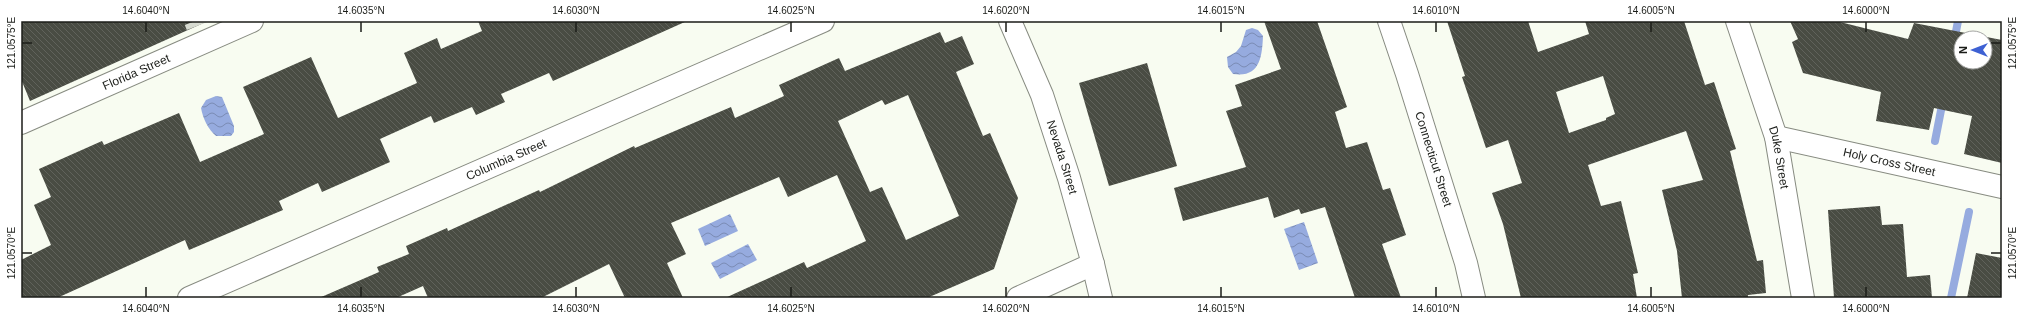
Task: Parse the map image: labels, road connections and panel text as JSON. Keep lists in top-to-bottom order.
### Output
{
  "streets": {
    "street": [
      "Florida Street",
      "Nevada Street",
      "Duke Street",
      "Connecticut Street",
      "Columbia Street",
      "Holy Cross Street"
    ]
  },
  "crossings": [
    ["Duke Street", "Holy Cross Street"]
  ],
  "north": "left",
  "coordinates": [
    "14.6040°N",
    "14.6035°N",
    "14.6030°N",
    "14.6025°N",
    "14.6020°N",
    "14.6015°N",
    "14.6010°N",
    "14.6005°N",
    "14.6000°N",
    "121.0575°E",
    "121.0570°E"
  ]
}
